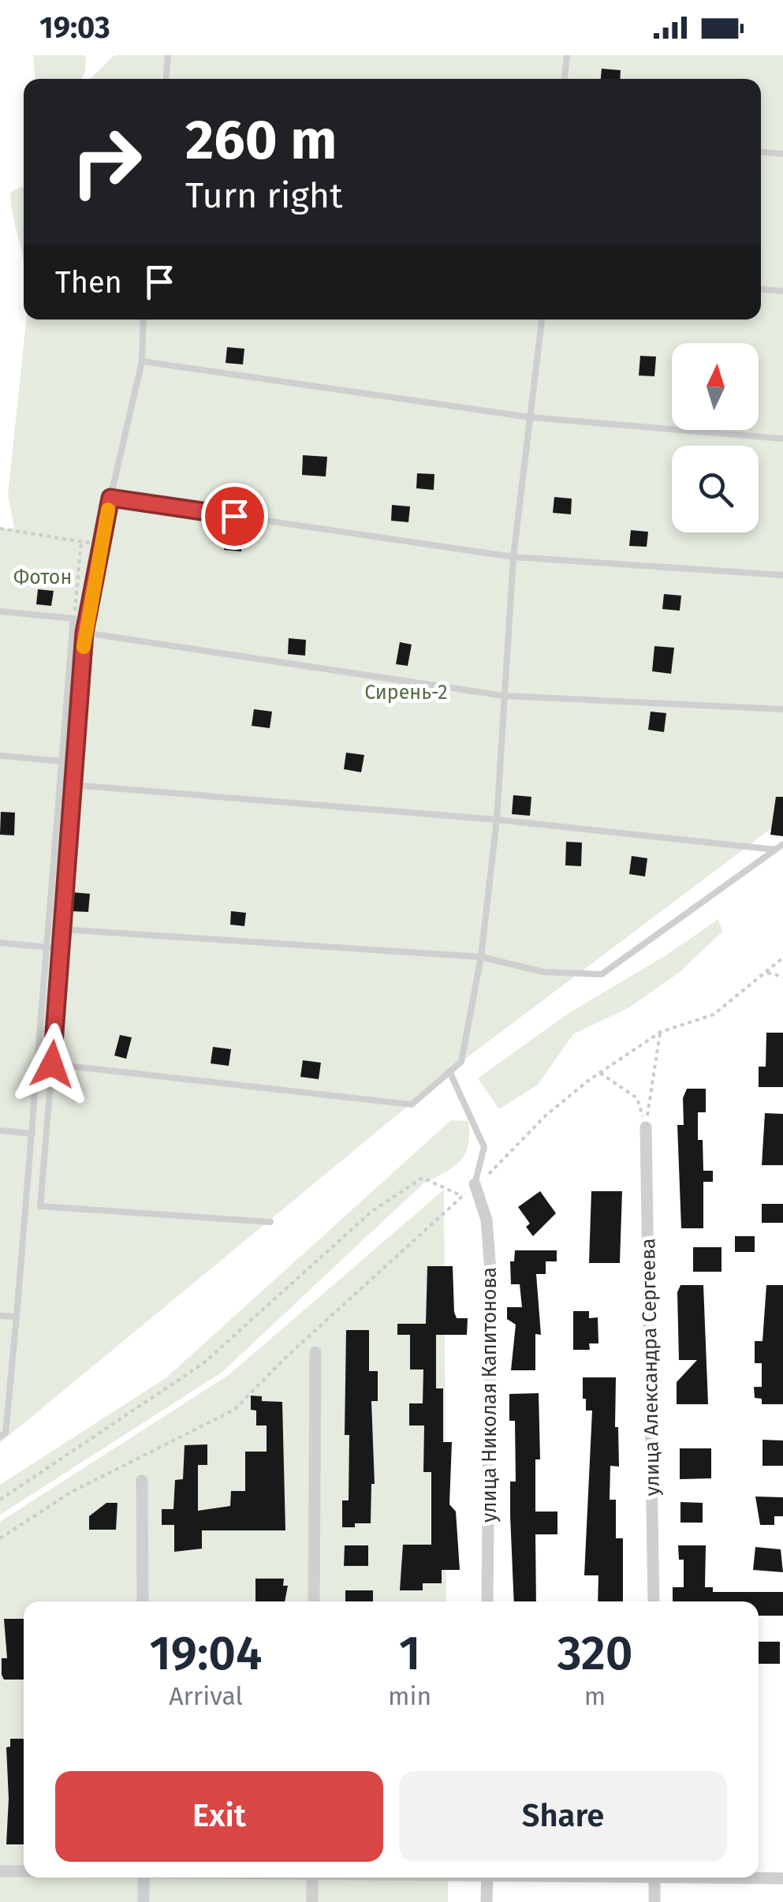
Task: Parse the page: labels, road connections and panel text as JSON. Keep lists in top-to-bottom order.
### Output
{
  "streets": {
    "street": ["улица Александра Сергеева", "улица Николая Капитонова"]
  },
  "parks": ["Фотон", "Сирень-2"],
  "north": "top",
  "page": {
    "status": "19:03",
    "turn": ["260 m", "Turn right"],
    "then": "Then",
    "eta": [
      "19:04",
      "Arrival",
      "1",
      "min",
      "320",
      "m"
    ],
    "buttons": ["Exit", "Share"]
  }
}
